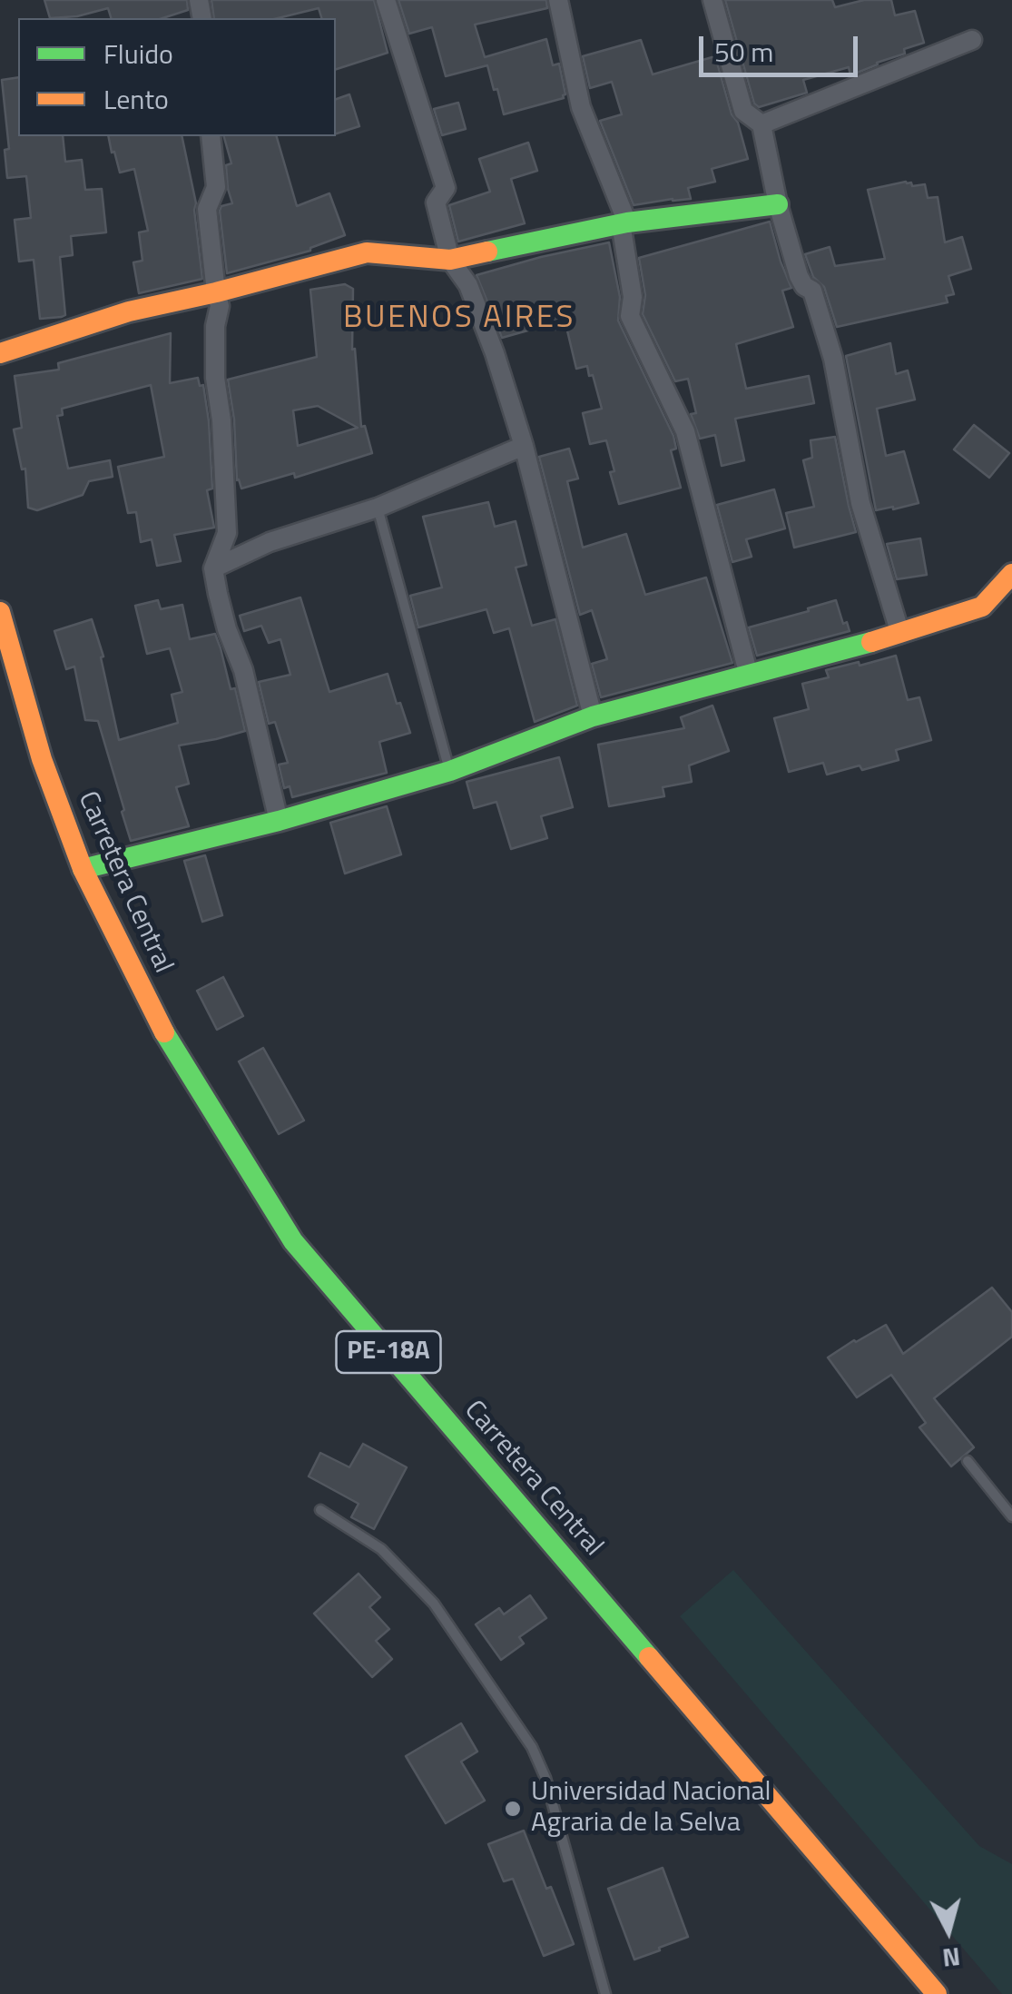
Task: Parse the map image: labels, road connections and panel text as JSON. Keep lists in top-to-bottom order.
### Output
{
  "streets": {
    "main road": ["Carretera Central", "PE-18A"]
  },
  "districts": ["BUENOS AIRES"],
  "places": ["Universidad Nacional Agraria de la Selva"],
  "legend": ["Fluido", "Lento"],
  "scale_bar": "50 m",
  "north": "bottom"
}
